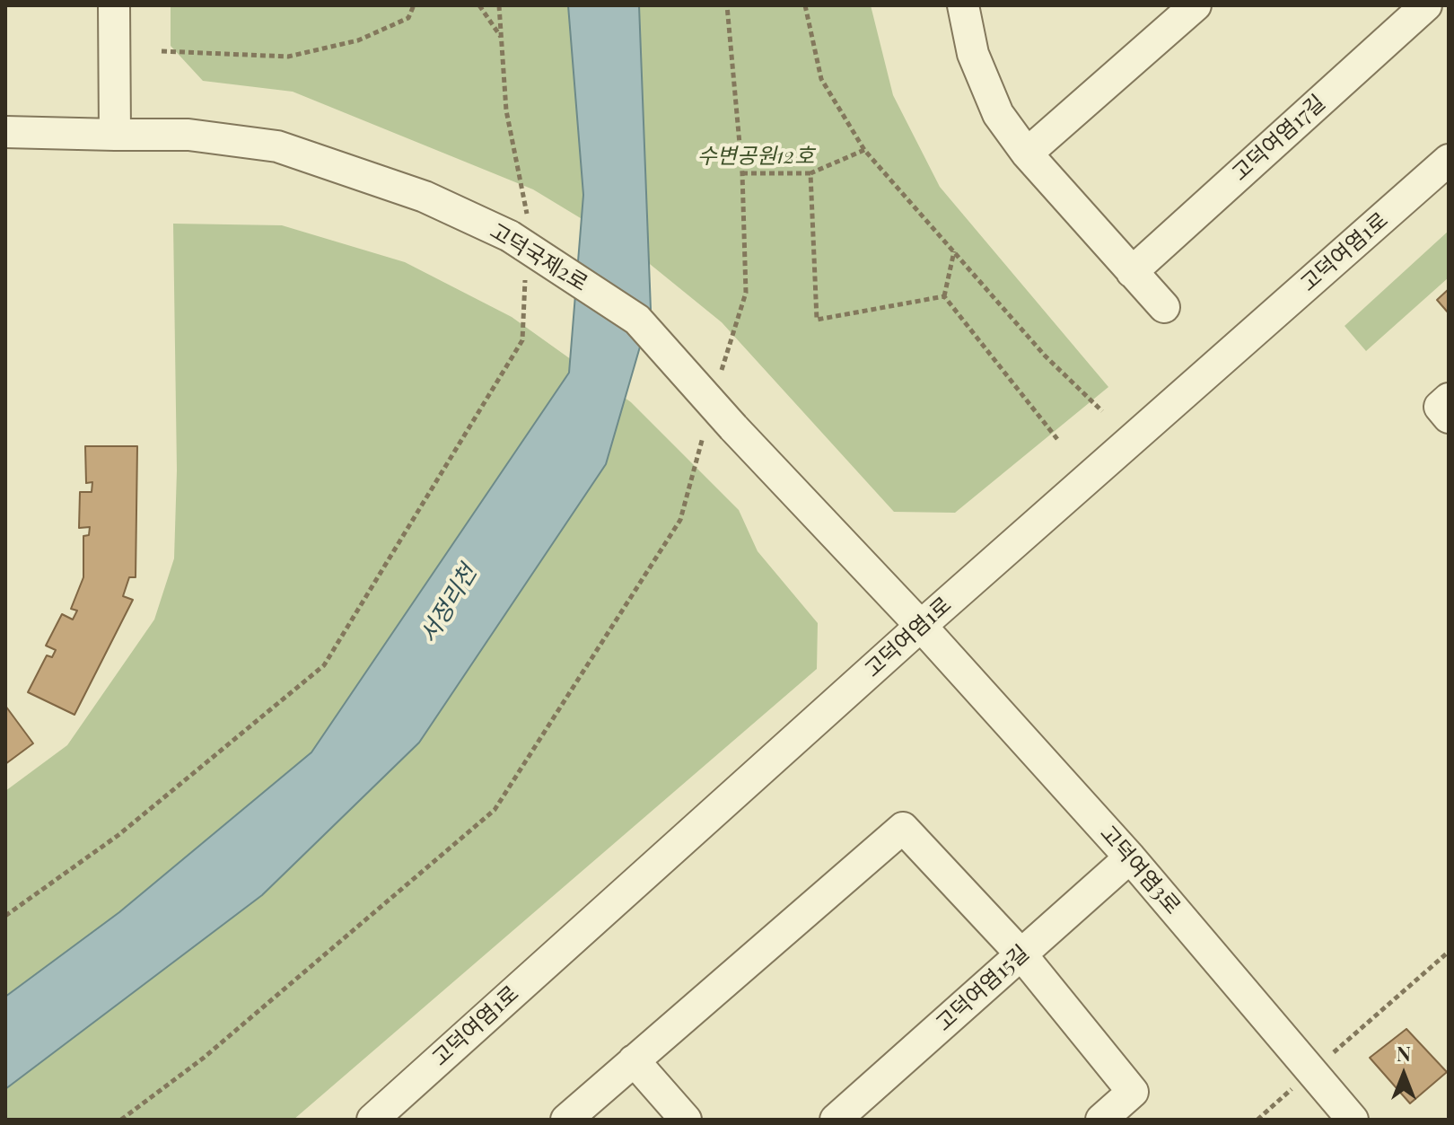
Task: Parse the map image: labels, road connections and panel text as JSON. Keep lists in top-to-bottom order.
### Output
{
  "streets": {
    "street": [
      "고덕여염17길",
      "고덕여염1로",
      "고덕국제2로",
      "고덕여염3로",
      "고덕여염15길"
    ]
  },
  "crossings": [
    ["고덕여염1로", "고덕국제2로"],
    ["고덕여염1로", "고덕여염3로"],
    ["고덕국제2로", "고덕여염3로"],
    ["고덕여염3로", "고덕여염15길"]
  ],
  "water": ["서정리천"],
  "parks": ["수변공원12호"],
  "north": "top"
}
